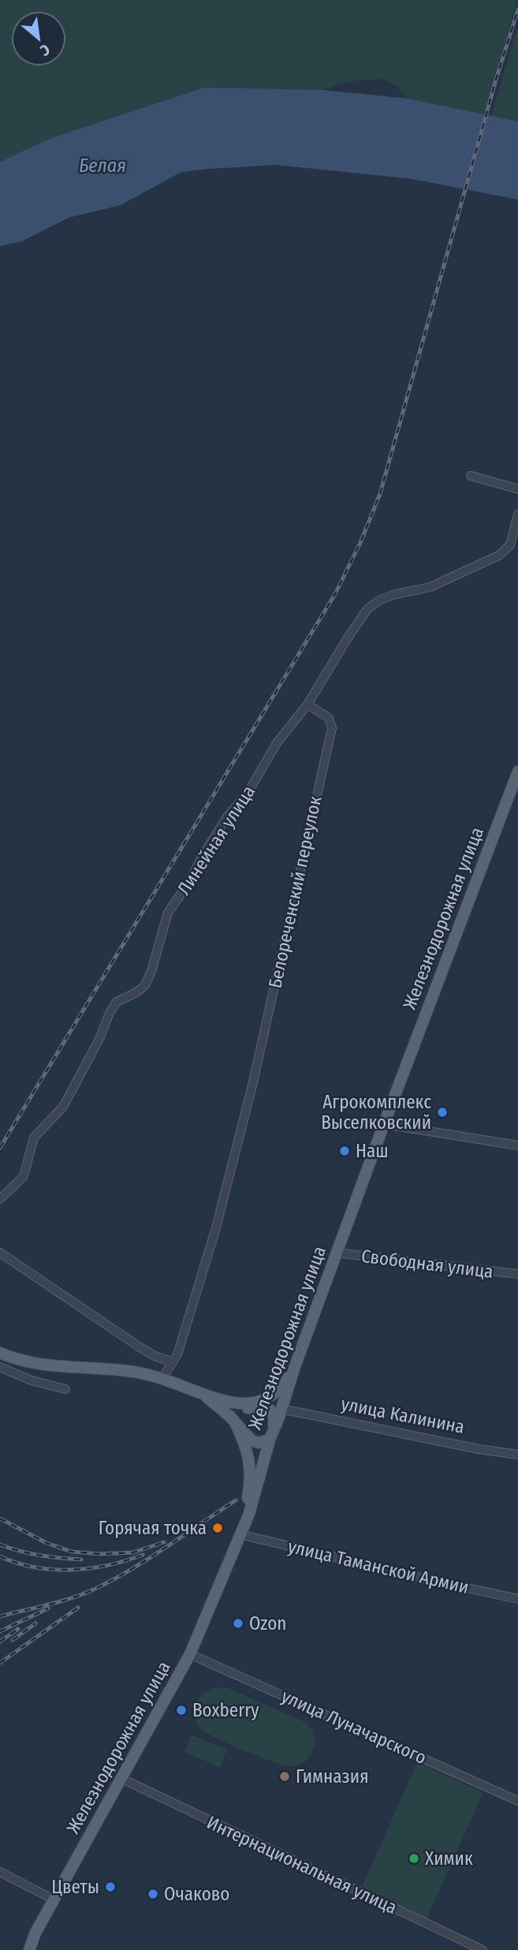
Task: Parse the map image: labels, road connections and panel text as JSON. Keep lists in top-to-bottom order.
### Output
{
  "streets": {
    "main road": ["Железнодорожная улица"],
    "street": [
      "Линейная улица",
      "Белореченский переулок",
      "Свободная улица",
      "улица Калинина",
      "улица Таманской Армии",
      "улица Луначарского",
      "Интернациональная улица"
    ]
  },
  "crossings": [
    ["Линейная улица", "Белореченский переулок"],
    ["Железнодорожная улица", "Свободная улица"],
    ["Железнодорожная улица", "улица Калинина"],
    ["Железнодорожная улица", "улица Таманской Армии"],
    ["Железнодорожная улица", "улица Луначарского"],
    ["Железнодорожная улица", "Интернациональная улица"]
  ],
  "water": ["Белая"],
  "places": [
    "Агрокомплекс Выселковский",
    "Наш",
    "Горячая точка",
    "Ozon",
    "Boxberry",
    "Гимназия",
    "Химик",
    "Цветы",
    "Очаково"
  ],
  "north": "bottom right"
}
